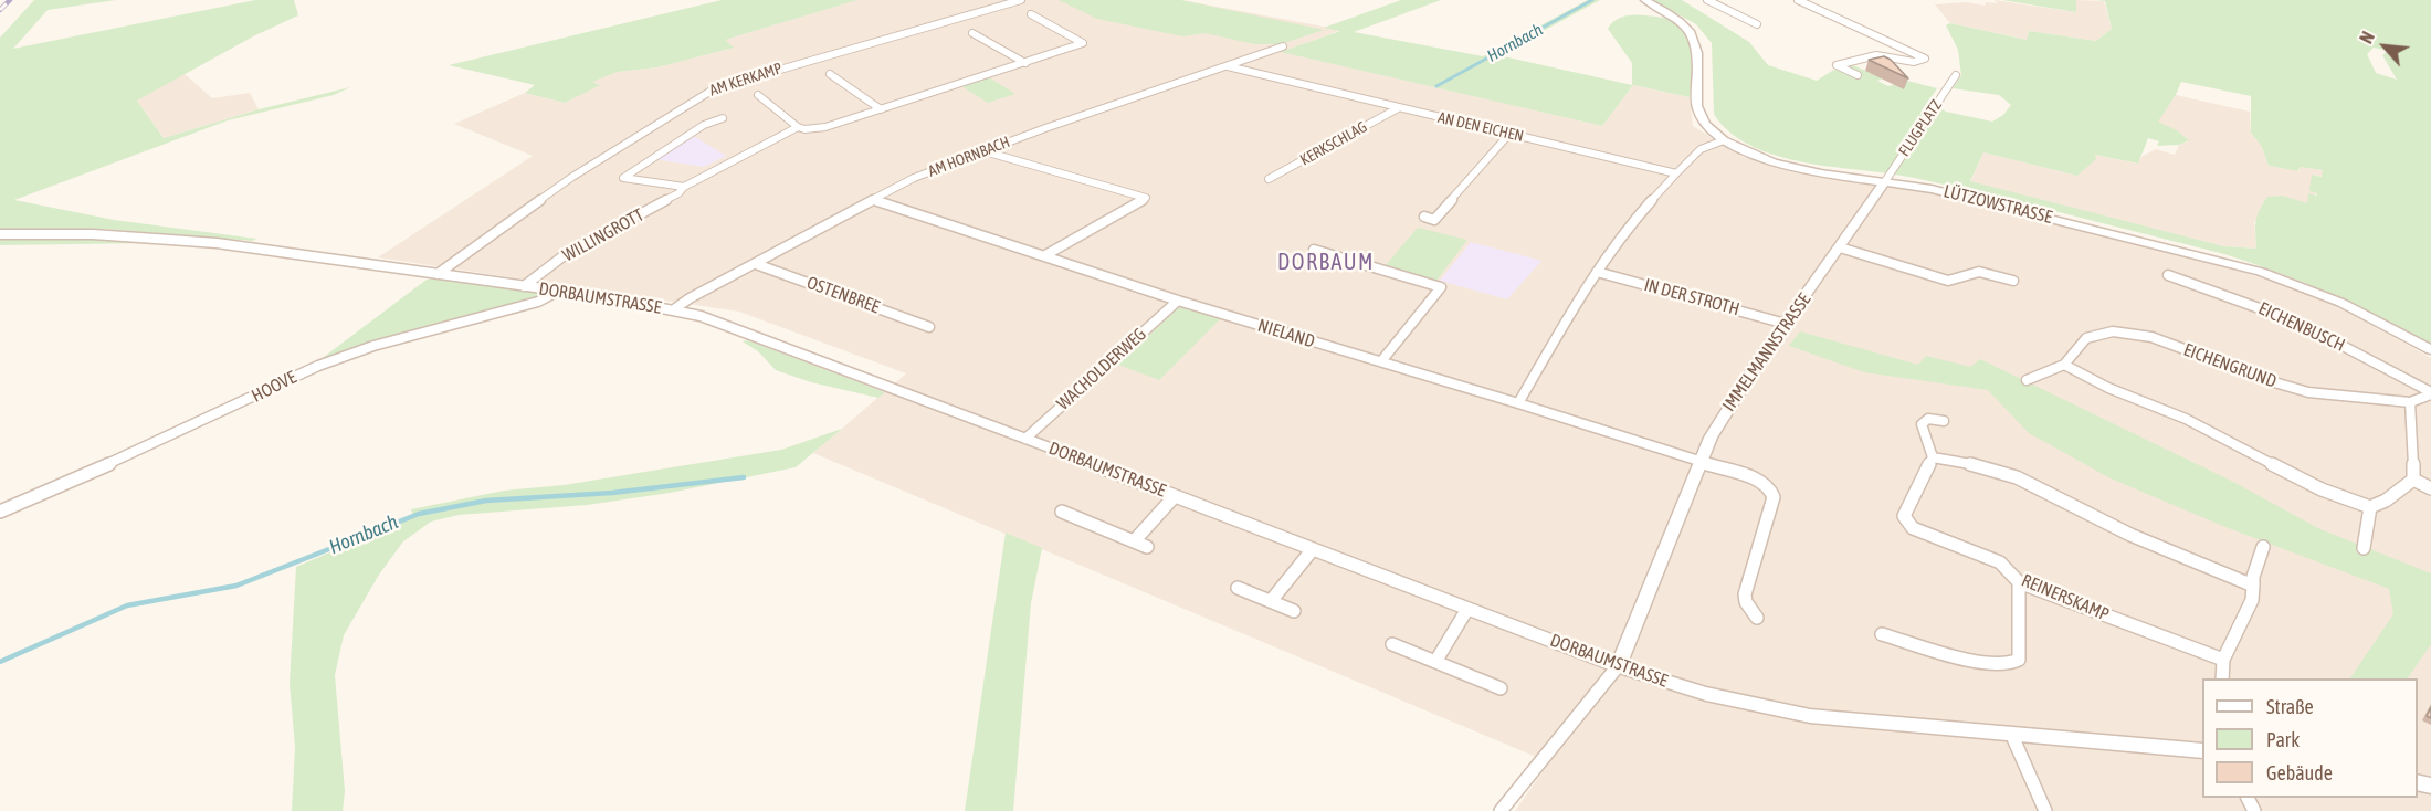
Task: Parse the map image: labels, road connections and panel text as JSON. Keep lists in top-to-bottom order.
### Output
{
  "streets": {
    "street": [
      "AM KERKAMP",
      "AN DEN EICHEN",
      "FLUGPLATZ",
      "KERKSCHLAG",
      "AM HORNBACH",
      "LÜTZOWSTRASSE",
      "WILLINGROTT",
      "OSTENBREE",
      "IN DER STROTH",
      "DORBAUMSTRASSE",
      "EICHENBUSCH",
      "NIELAND",
      "IMMELMANNSTRASSE",
      "EICHENGRUND",
      "WACHOLDERWEG",
      "HOOVE",
      "REINERSKAMP"
    ]
  },
  "crossings": [
    ["AM KERKAMP", "DORBAUMSTRASSE"],
    ["AN DEN EICHEN", "KERKSCHLAG"],
    ["AN DEN EICHEN", "AM HORNBACH"],
    ["FLUGPLATZ", "LÜTZOWSTRASSE"],
    ["FLUGPLATZ", "IMMELMANNSTRASSE"],
    ["AM HORNBACH", "OSTENBREE"],
    ["AM HORNBACH", "DORBAUMSTRASSE"],
    ["AM HORNBACH", "NIELAND"],
    ["LÜTZOWSTRASSE", "IMMELMANNSTRASSE"],
    ["WILLINGROTT", "DORBAUMSTRASSE"],
    ["IN DER STROTH", "IMMELMANNSTRASSE"],
    ["DORBAUMSTRASSE", "IMMELMANNSTRASSE"],
    ["DORBAUMSTRASSE", "WACHOLDERWEG"],
    ["DORBAUMSTRASSE", "HOOVE"],
    ["EICHENBUSCH", "EICHENGRUND"],
    ["NIELAND", "IMMELMANNSTRASSE"],
    ["NIELAND", "WACHOLDERWEG"]
  ],
  "districts": ["DORBAUM"],
  "water": ["Hornbach"],
  "legend": ["Straße", "Park", "Gebäude"],
  "north": "top left"
}
